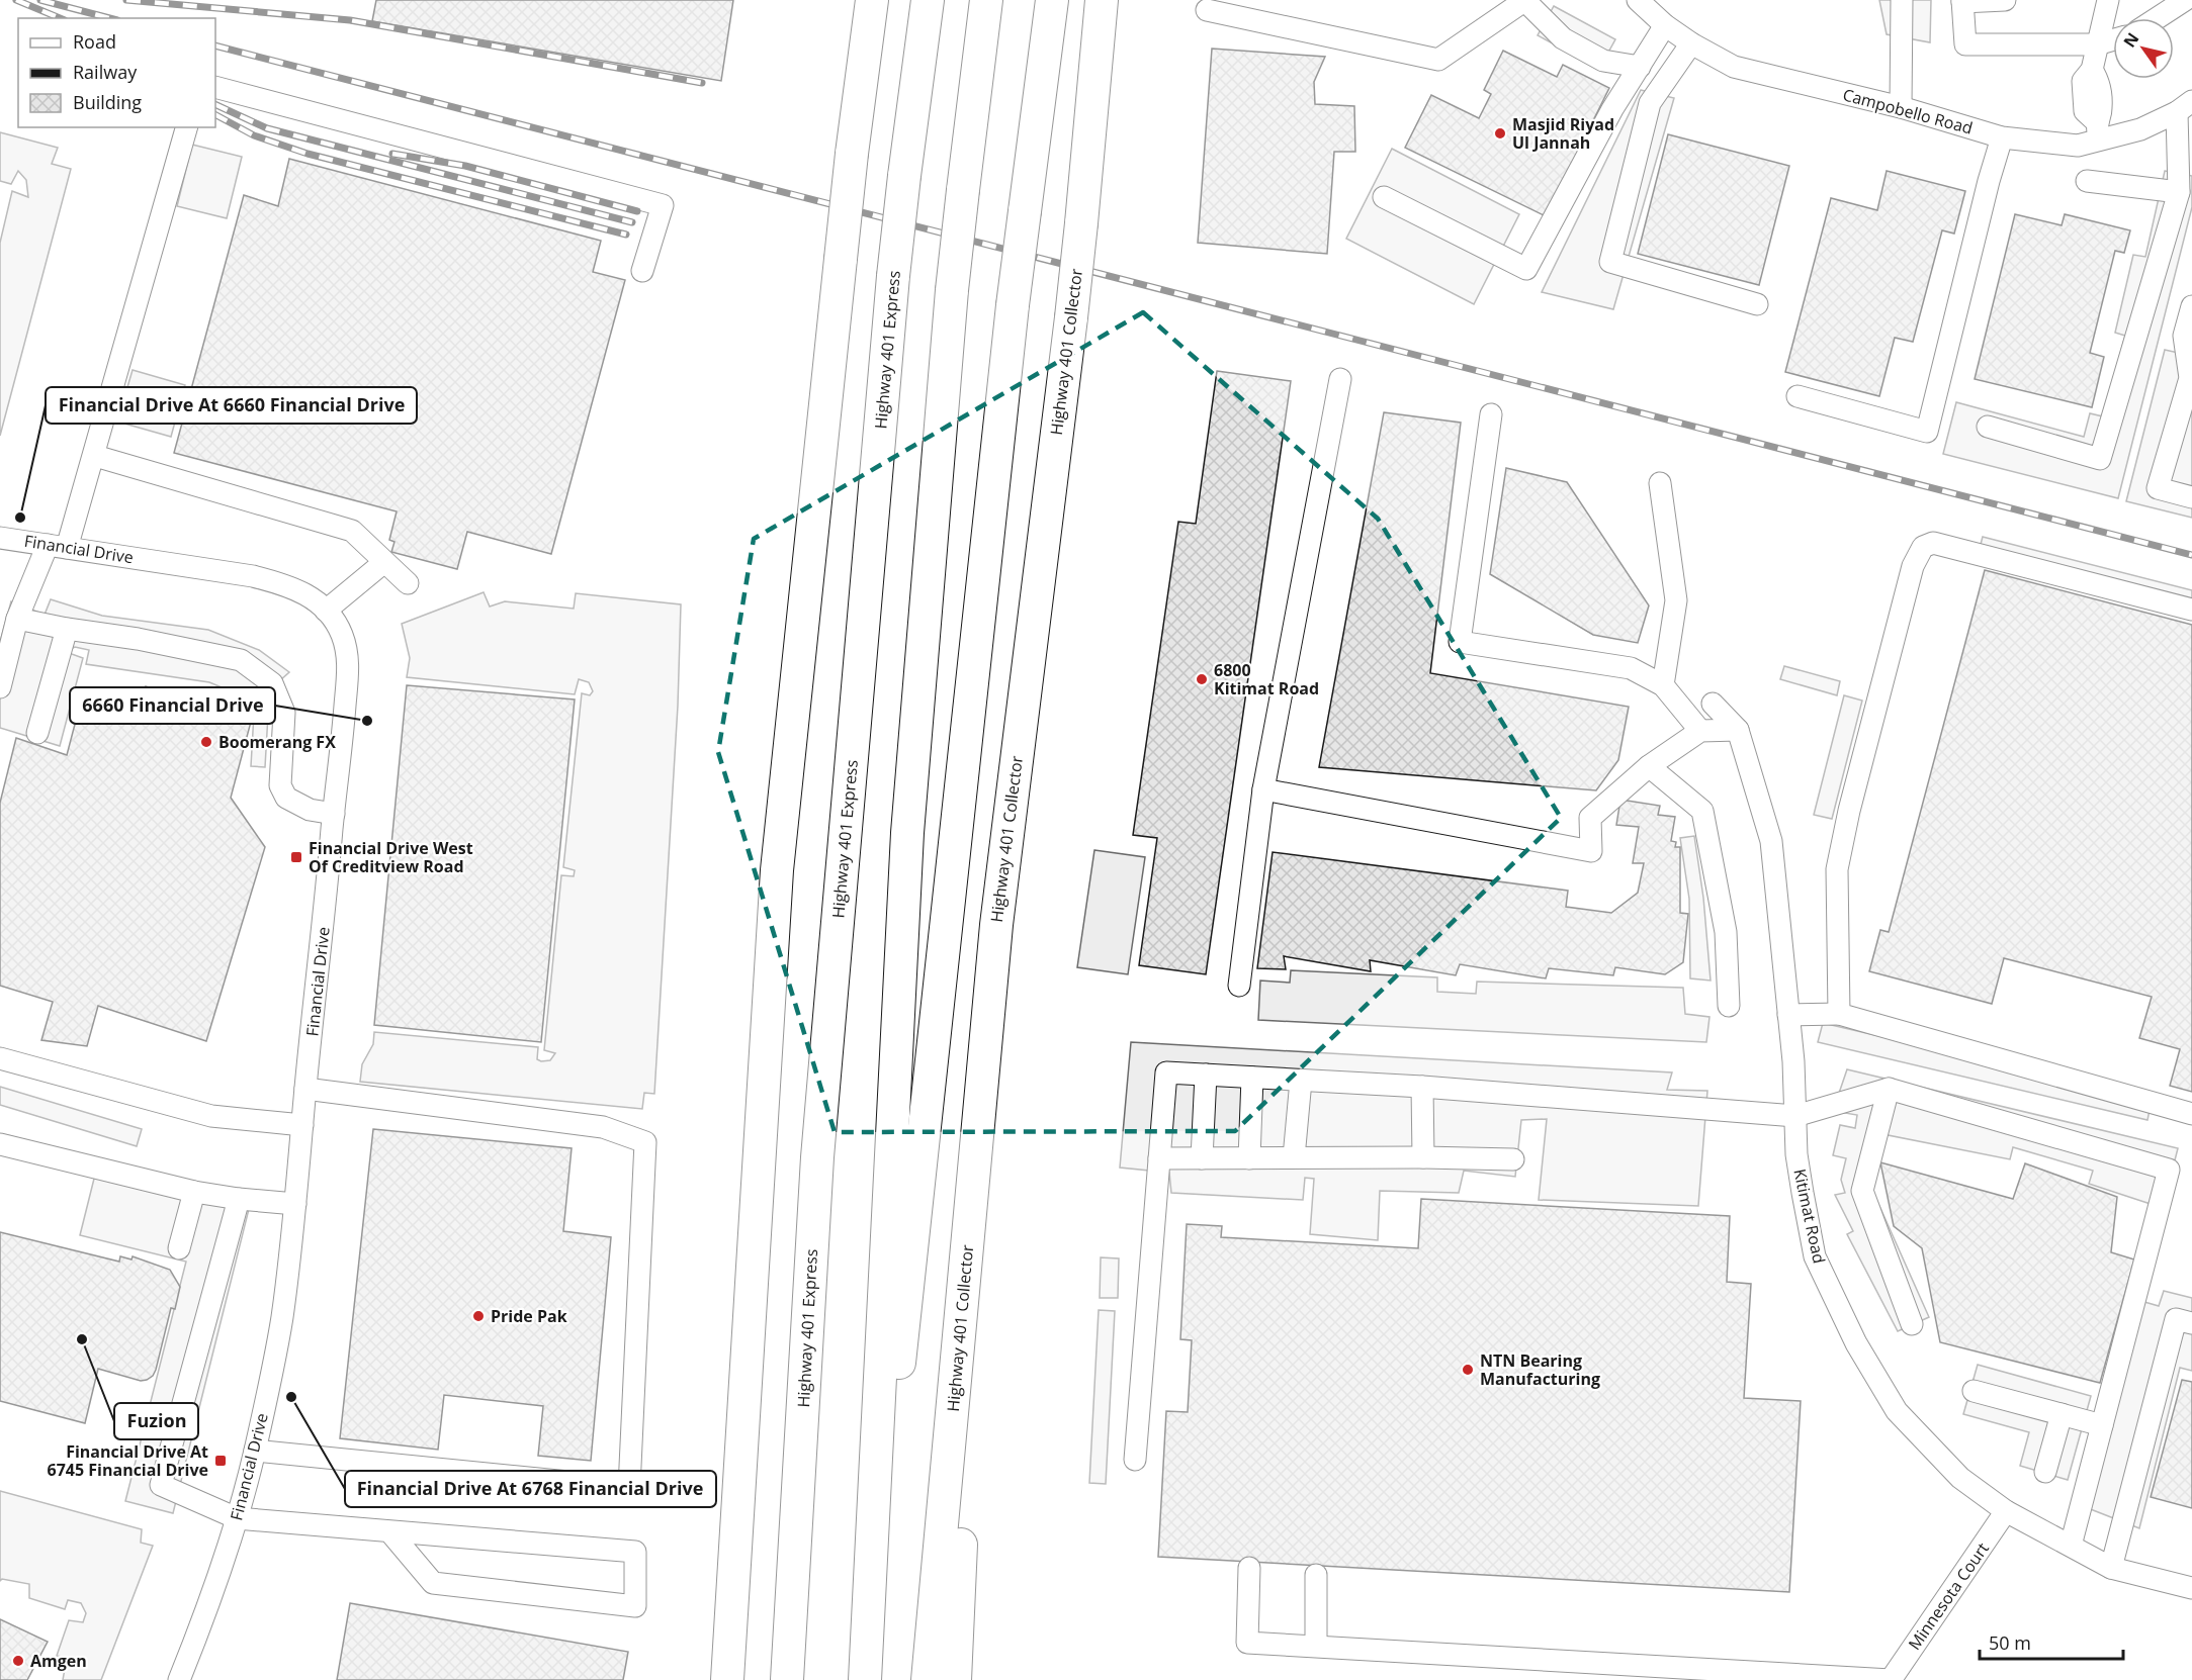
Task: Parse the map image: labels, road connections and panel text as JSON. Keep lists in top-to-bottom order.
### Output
{
  "streets": {
    "highway": ["Highway 401 Express", "Highway 401 Collector"],
    "street": [
      "Campobello Road",
      "Financial Drive",
      "Kitimat Road",
      "Minnesota Court"
    ]
  },
  "crossings": [
    ["Kitimat Road", "Minnesota Court"]
  ],
  "places": {
    "other": [
      "Masjid Riyad Ul Jannah",
      "Financial Drive At 6660 Financial Drive",
      "6800 Kitimat Road",
      "6660 Financial Drive",
      "Boomerang FX",
      "Pride Pak",
      "Fuzion",
      "NTN Bearing Manufacturing",
      "Financial Drive At 6768 Financial Drive",
      "Amgen"
    ],
    "transit": ["Financial Drive West Of Creditview Road", "Financial Drive At 6745 Financial Drive"]
  },
  "legend": ["Road", "Railway", "Building"],
  "scale_bar": "50 m",
  "north": "top left"
}
